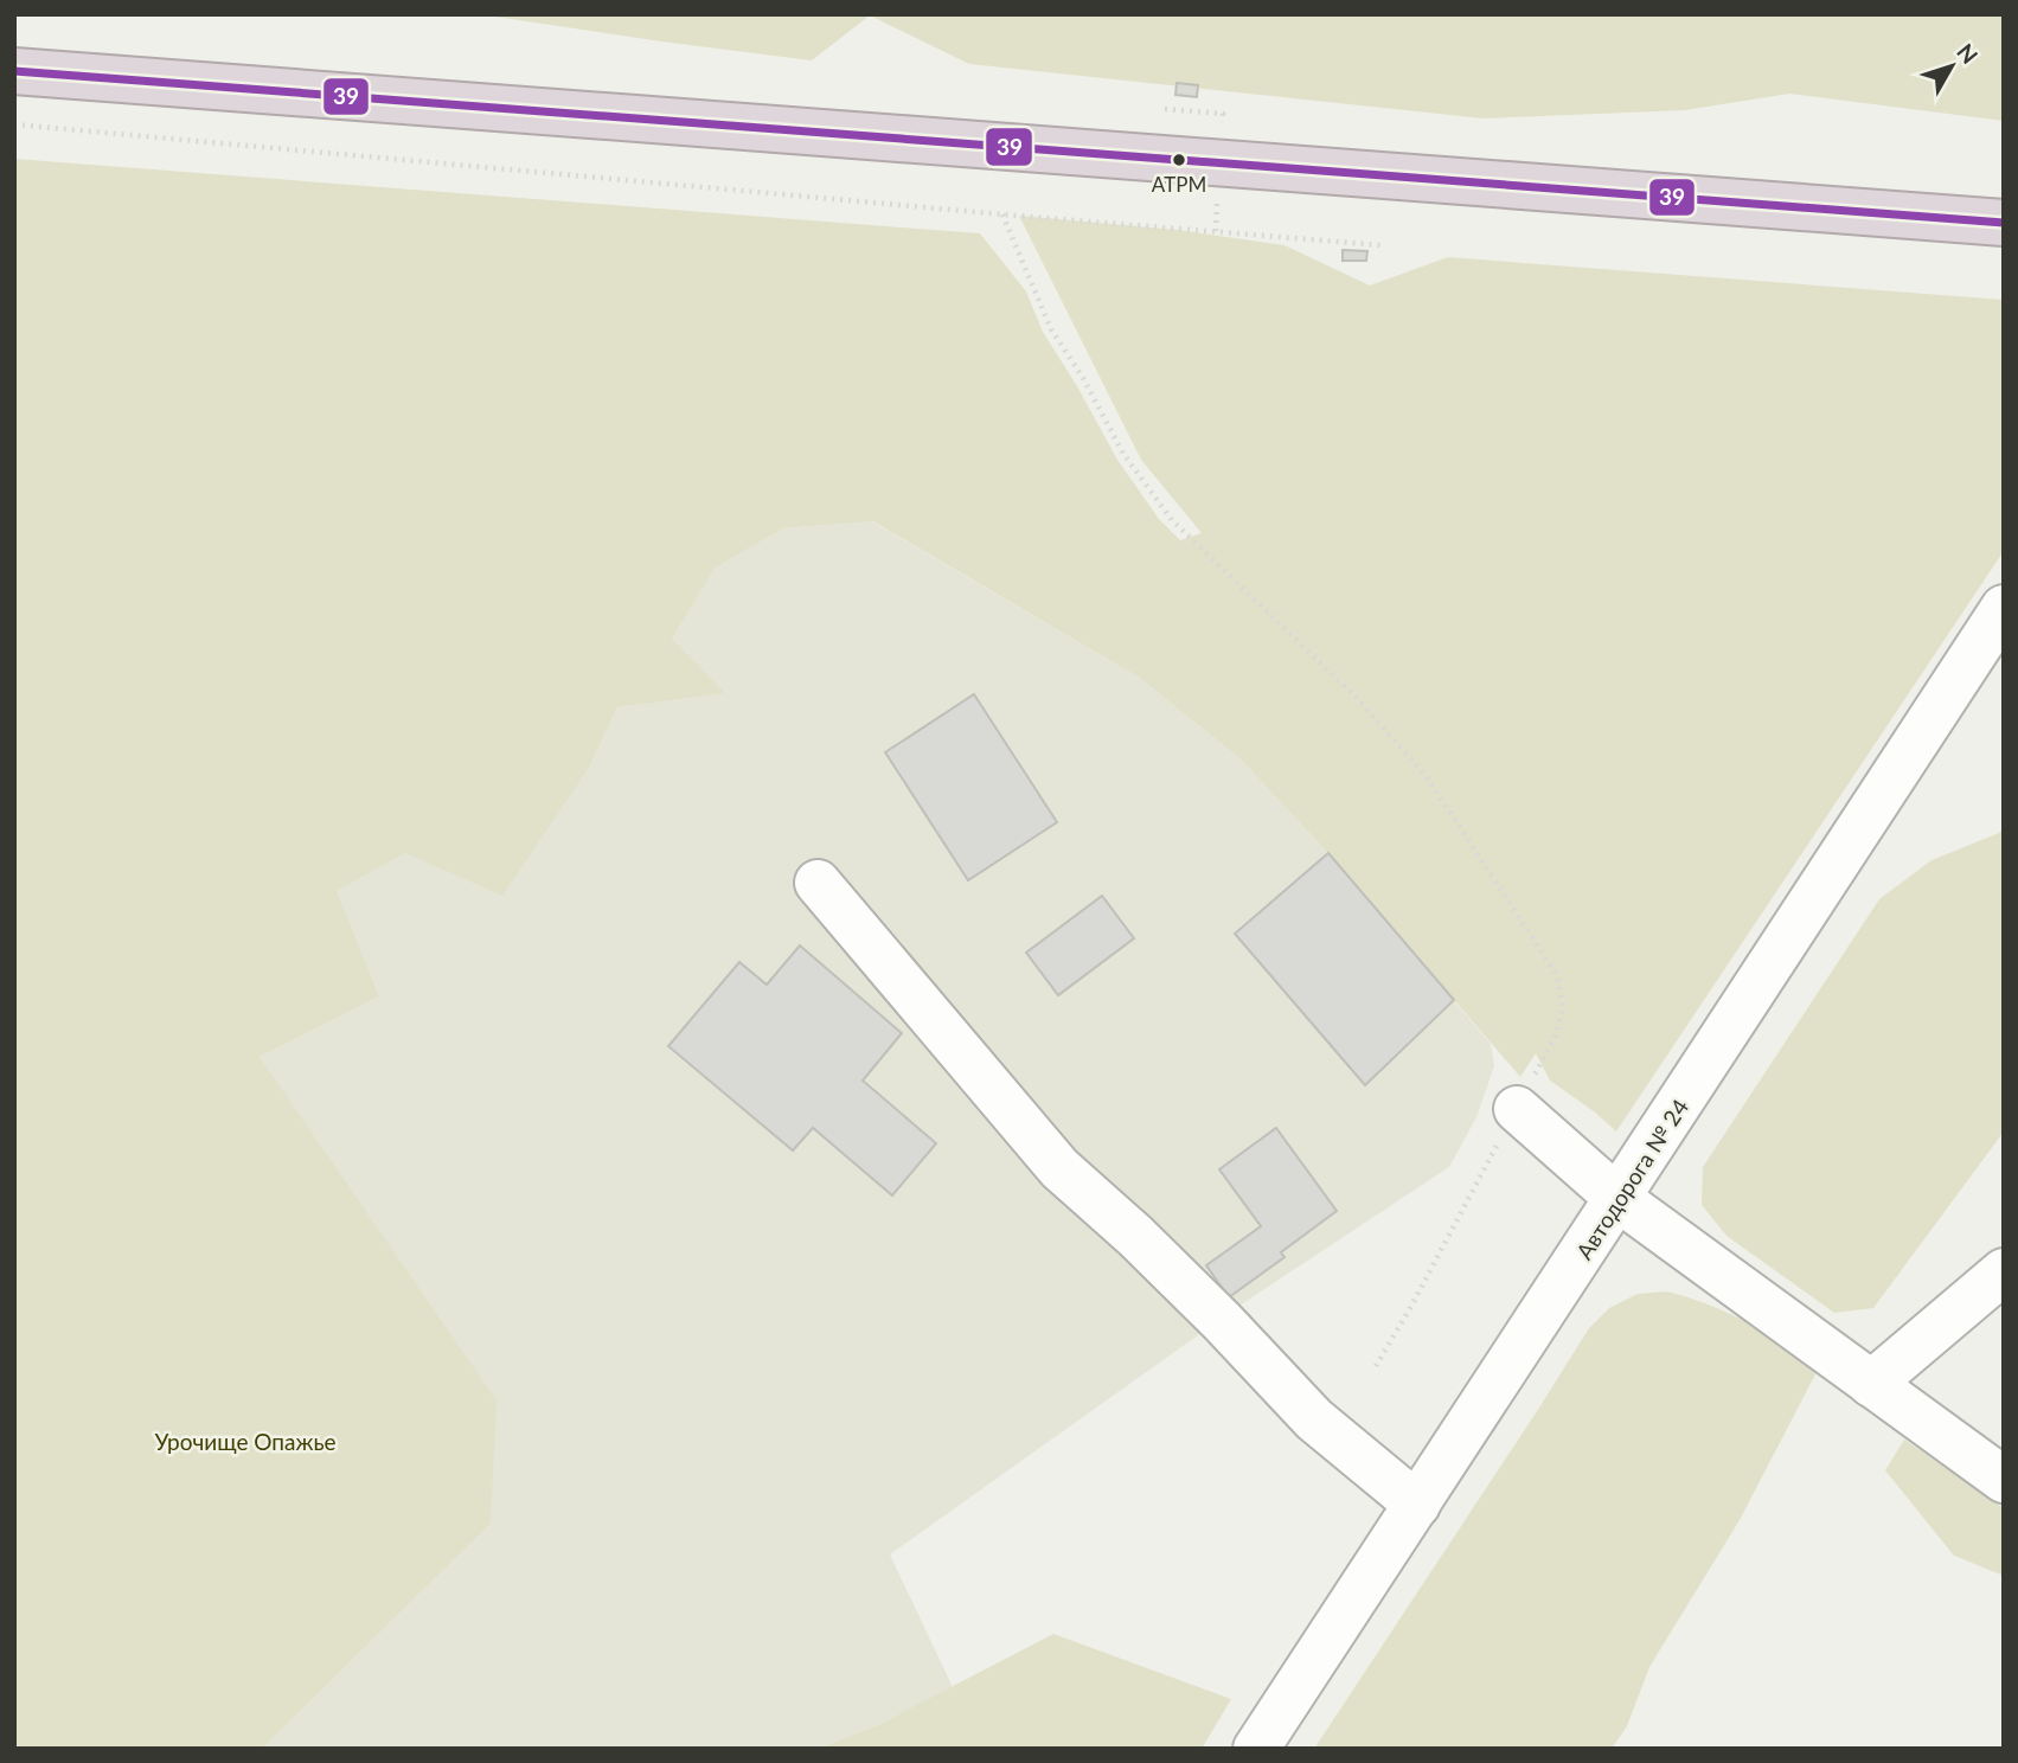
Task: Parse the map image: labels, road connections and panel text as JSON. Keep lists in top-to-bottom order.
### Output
{
  "streets": {
    "street": ["Автодорога № 24"]
  },
  "parks": ["Урочище Опажье"],
  "places": ["АТРМ"],
  "lines": ["transit line 39"],
  "north": "top right"
}
